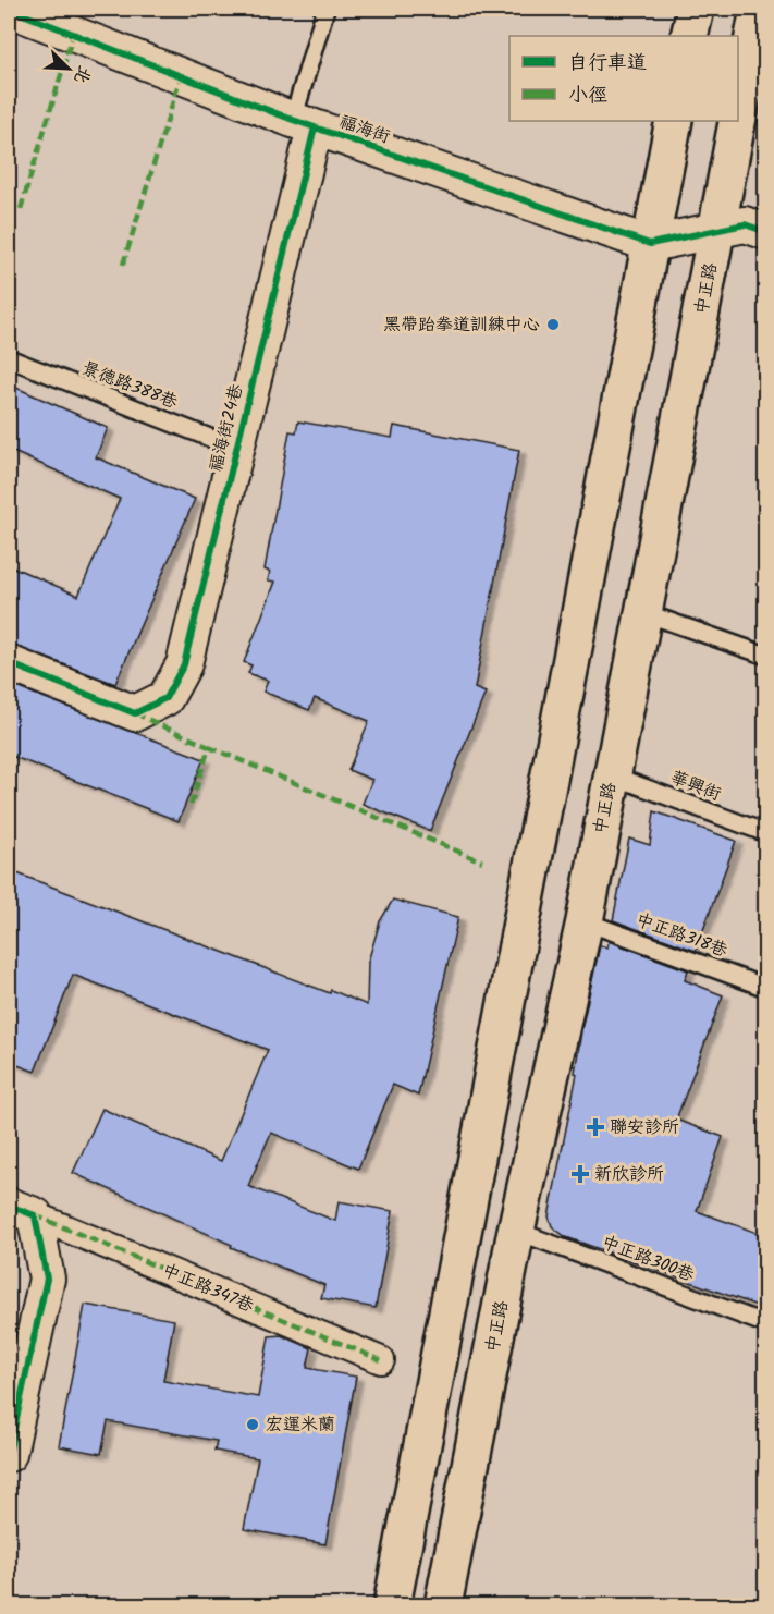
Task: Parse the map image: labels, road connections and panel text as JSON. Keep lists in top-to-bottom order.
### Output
{
  "streets": {
    "main road": ["中正路"],
    "street": ["福海街", "福海街24巷", "中正路347巷"],
    "lane": [
      "景德路388巷",
      "華興街",
      "中正路318巷",
      "中正路300巷"
    ]
  },
  "crossings": [
    ["福海街", "福海街24巷"],
    ["中正路", "華興街"],
    ["中正路", "中正路318巷"],
    ["中正路", "中正路300巷"],
    ["景德路388巷", "福海街24巷"]
  ],
  "places": {
    "other": ["黑帶跆拳道訓練中心", "宏運米蘭"],
    "health": ["聯安診所", "新欣診所"]
  },
  "legend": ["自行車道", "小徑"],
  "north": "bottom right"
}
